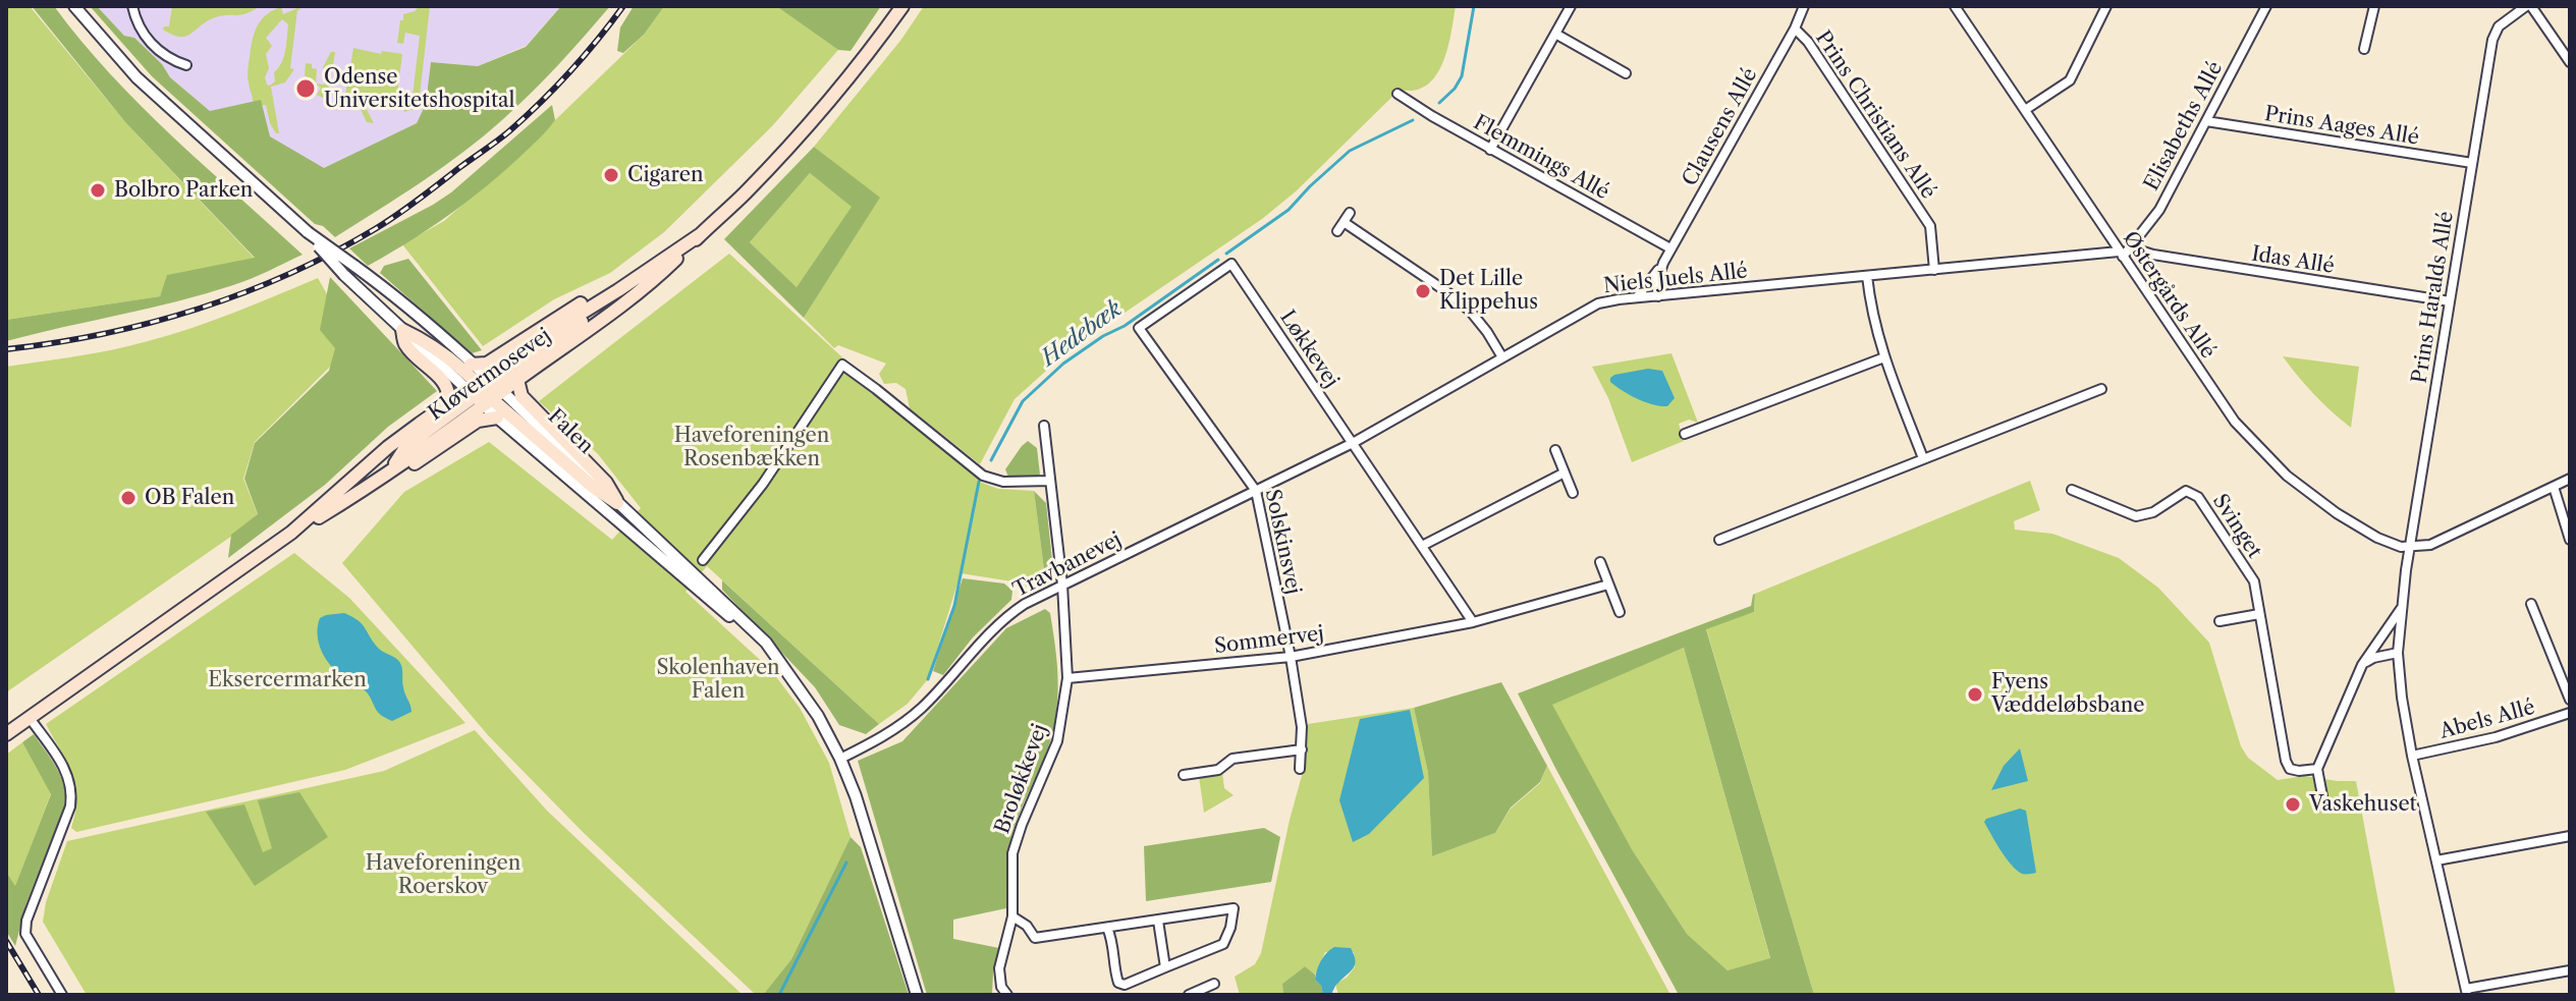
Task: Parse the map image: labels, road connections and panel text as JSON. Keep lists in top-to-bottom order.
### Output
{
  "streets": {
    "main road": ["Kløvermosevej"],
    "street": [
      "Prins Christians Allé",
      "Elisabeths Allé",
      "Prins Aages Allé",
      "Clausens Allé",
      "Flemmings Allé",
      "Idas Allé",
      "Niels Juels Allé",
      "Østergårds Allé",
      "Prins Haralds Allé",
      "Løkkevej",
      "Falen",
      "Svinget",
      "Solskinsvej",
      "Travbanevej",
      "Sommervej",
      "Abels Allé",
      "Broløkkevej"
    ]
  },
  "crossings": [
    ["Prins Christians Allé", "Clausens Allé"],
    ["Prins Christians Allé", "Niels Juels Allé"],
    ["Elisabeths Allé", "Prins Aages Allé"],
    ["Elisabeths Allé", "Idas Allé"],
    ["Elisabeths Allé", "Niels Juels Allé"],
    ["Elisabeths Allé", "Østergårds Allé"],
    ["Prins Aages Allé", "Prins Haralds Allé"],
    ["Clausens Allé", "Flemmings Allé"],
    ["Clausens Allé", "Niels Juels Allé"],
    ["Idas Allé", "Prins Haralds Allé"],
    ["Niels Juels Allé", "Østergårds Allé"],
    ["Niels Juels Allé", "Løkkevej"],
    ["Niels Juels Allé", "Solskinsvej"],
    ["Niels Juels Allé", "Travbanevej"],
    ["Østergårds Allé", "Prins Haralds Allé"],
    ["Prins Haralds Allé", "Svinget"],
    ["Prins Haralds Allé", "Abels Allé"],
    ["Løkkevej", "Solskinsvej"],
    ["Løkkevej", "Sommervej"],
    ["Kløvermosevej", "Falen"],
    ["Falen", "Travbanevej"],
    ["Solskinsvej", "Travbanevej"],
    ["Solskinsvej", "Sommervej"],
    ["Travbanevej", "Broløkkevej"],
    ["Sommervej", "Broløkkevej"]
  ],
  "water": ["Hedebæk"],
  "parks": [
    "Haveforeningen Rosenbækken",
    "Skolenhaven Falen",
    "Eksercermarken",
    "Haveforeningen Roerskov"
  ],
  "places": [
    "Odense Universitetshospital",
    "Cigaren",
    "Bolbro Parken",
    "Det Lille Klippehus",
    "OB Falen",
    "Fyens Væddeløbsbane",
    "Vaskehuset"
  ]
}
